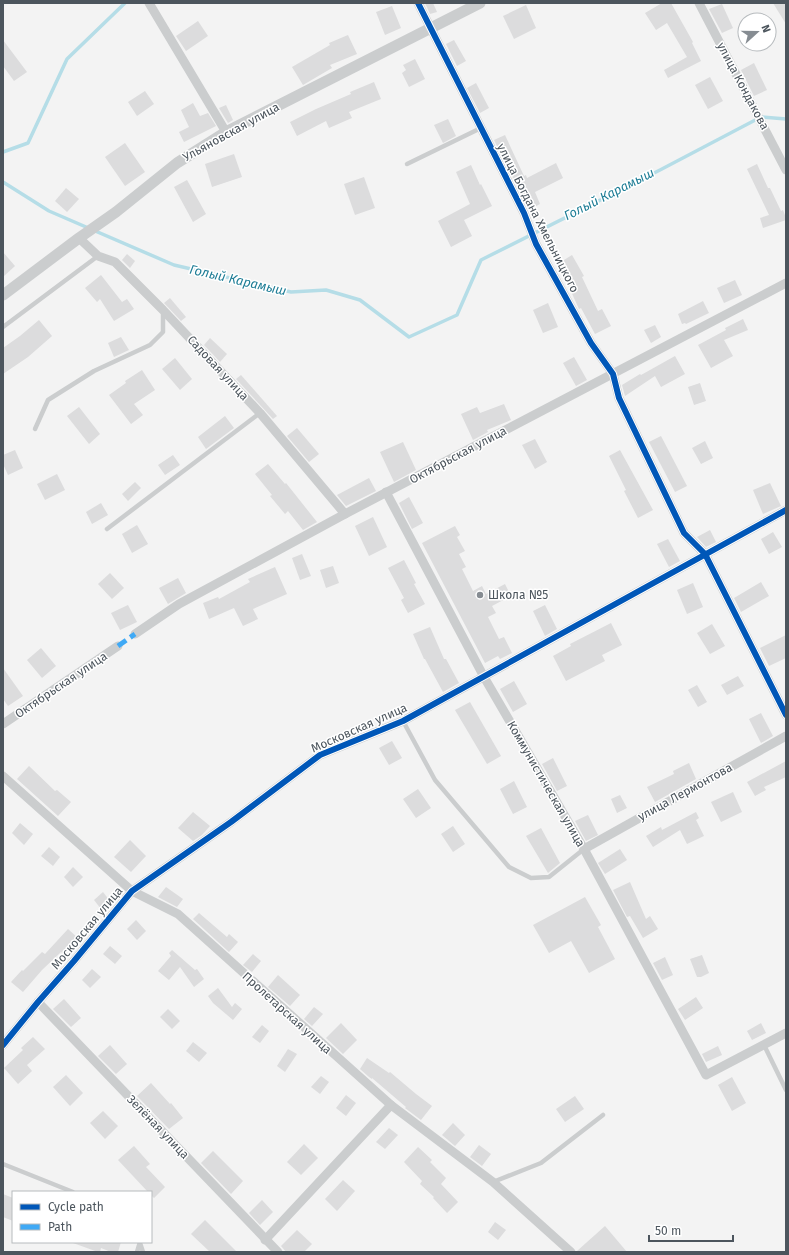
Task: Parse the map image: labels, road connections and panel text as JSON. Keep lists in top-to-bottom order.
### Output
{
  "streets": {
    "street": [
      "улица Кондакова",
      "Ульяновская улица",
      "улица Богдана Хмельницкого",
      "Садовая улица",
      "Октябрьская улица",
      "Московская улица",
      "Коммунистическая улица",
      "улица Лермонтова",
      "Пролетарская улица",
      "Зелёная улица"
    ]
  },
  "crossings": [
    ["Ульяновская улица", "улица Богдана Хмельницкого"],
    ["Ульяновская улица", "Садовая улица"],
    ["улица Богдана Хмельницкого", "Октябрьская улица"],
    ["улица Богдана Хмельницкого", "Московская улица"],
    ["Садовая улица", "Октябрьская улица"],
    ["Октябрьская улица", "Коммунистическая улица"],
    ["Московская улица", "Коммунистическая улица"],
    ["Московская улица", "Пролетарская улица"],
    ["Московская улица", "Зелёная улица"],
    ["Коммунистическая улица", "улица Лермонтова"]
  ],
  "water": ["Голый Карамыш"],
  "places": ["Школа №5"],
  "legend": ["Cycle path", "Path"],
  "scale_bar": "50 m",
  "north": "right"
}
